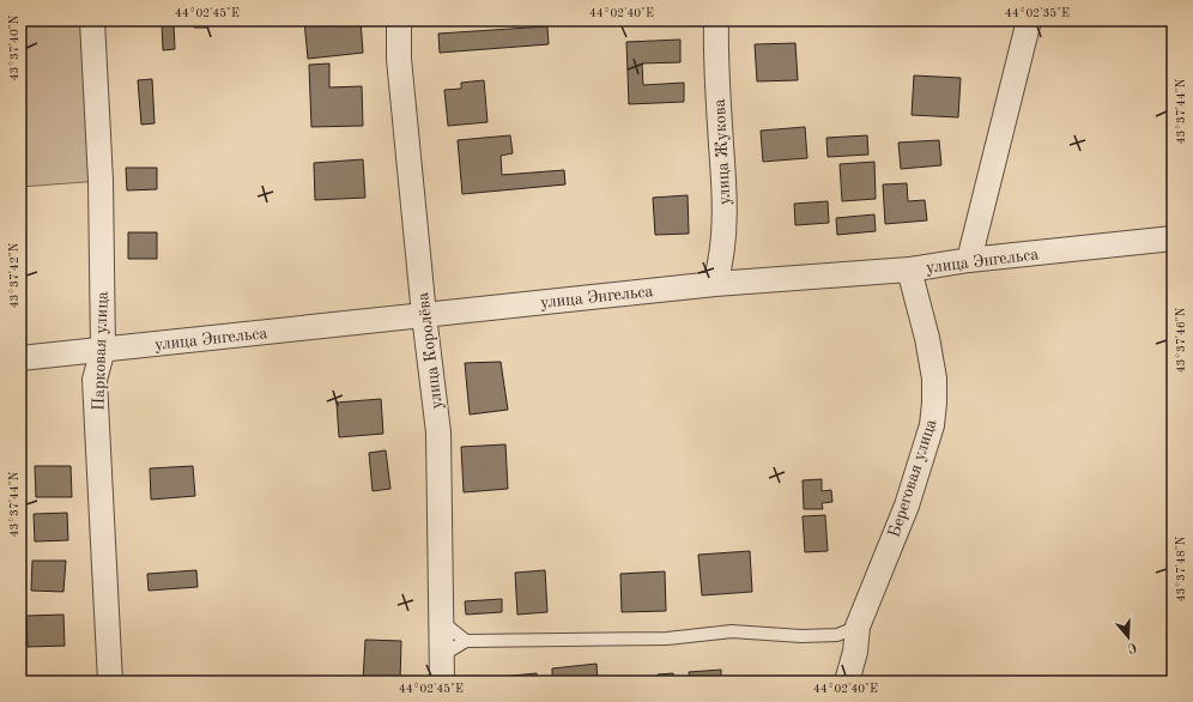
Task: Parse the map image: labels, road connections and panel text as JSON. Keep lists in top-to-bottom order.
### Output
{
  "streets": {
    "street": [
      "улица Жукова",
      "улица Энгельса",
      "Парковая улица",
      "улица Королёва",
      "Береговая улица"
    ]
  },
  "crossings": [
    ["улица Жукова", "улица Энгельса"],
    ["улица Энгельса", "Парковая улица"],
    ["улица Энгельса", "улица Королёва"],
    ["улица Энгельса", "Береговая улица"]
  ],
  "north": "bottom",
  "coordinates": [
    "44°02'45\"E",
    "44°02'40\"E",
    "44°02'35\"E",
    "43°37'40\"N",
    "43°37'44\"N",
    "43°37'42\"N",
    "43°37'46\"N",
    "43°37'48\"N"
  ]
}
